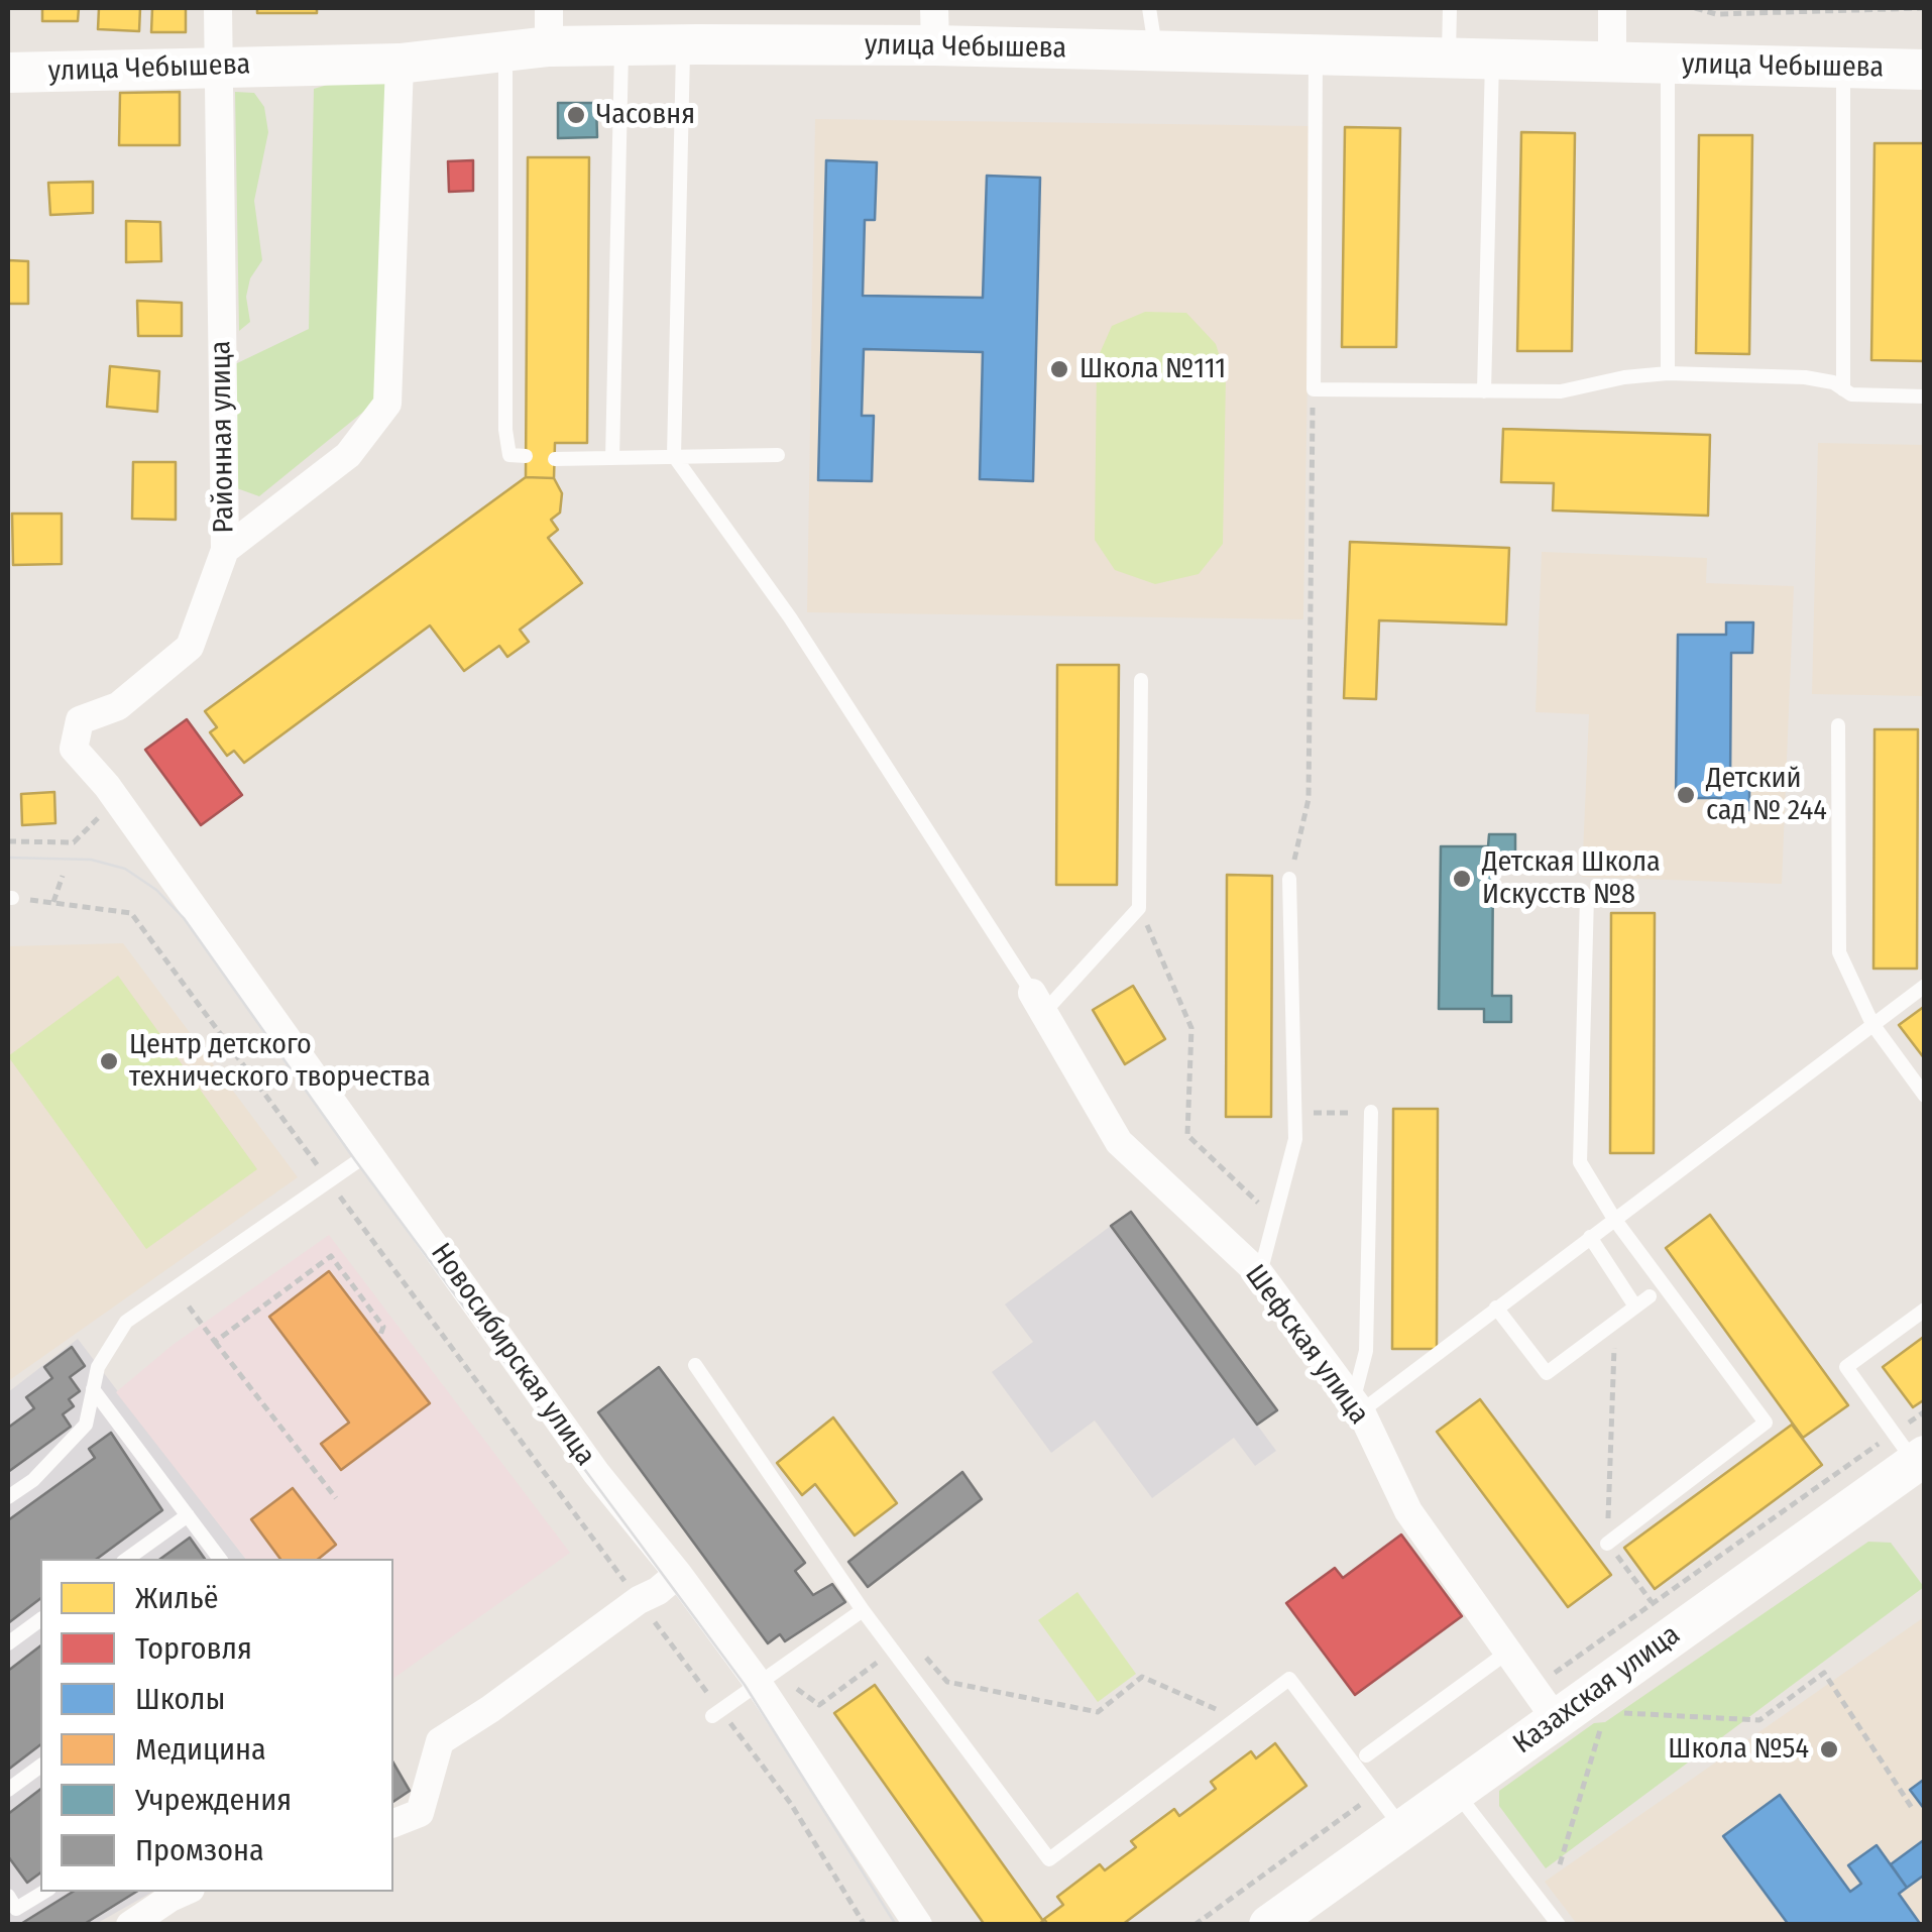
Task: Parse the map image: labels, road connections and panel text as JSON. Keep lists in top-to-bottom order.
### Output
{
  "streets": {
    "street": [
      "улица Чебышева",
      "Районная улица",
      "Шефская улица",
      "Новосибирская улица",
      "Казахская улица"
    ]
  },
  "crossings": [
    ["улица Чебышева", "Районная улица"],
    ["Районная улица", "Новосибирская улица"],
    ["Шефская улица", "Казахская улица"]
  ],
  "places": [
    "Часовня",
    "Школа №111",
    "Детский сад № 244",
    "Детская Школа Искусств №8",
    "Центр детского технического творчества",
    "Школа №54"
  ],
  "legend": [
    "Жильё",
    "Торговля",
    "Школы",
    "Медицина",
    "Учреждения",
    "Промзона"
  ]
}
